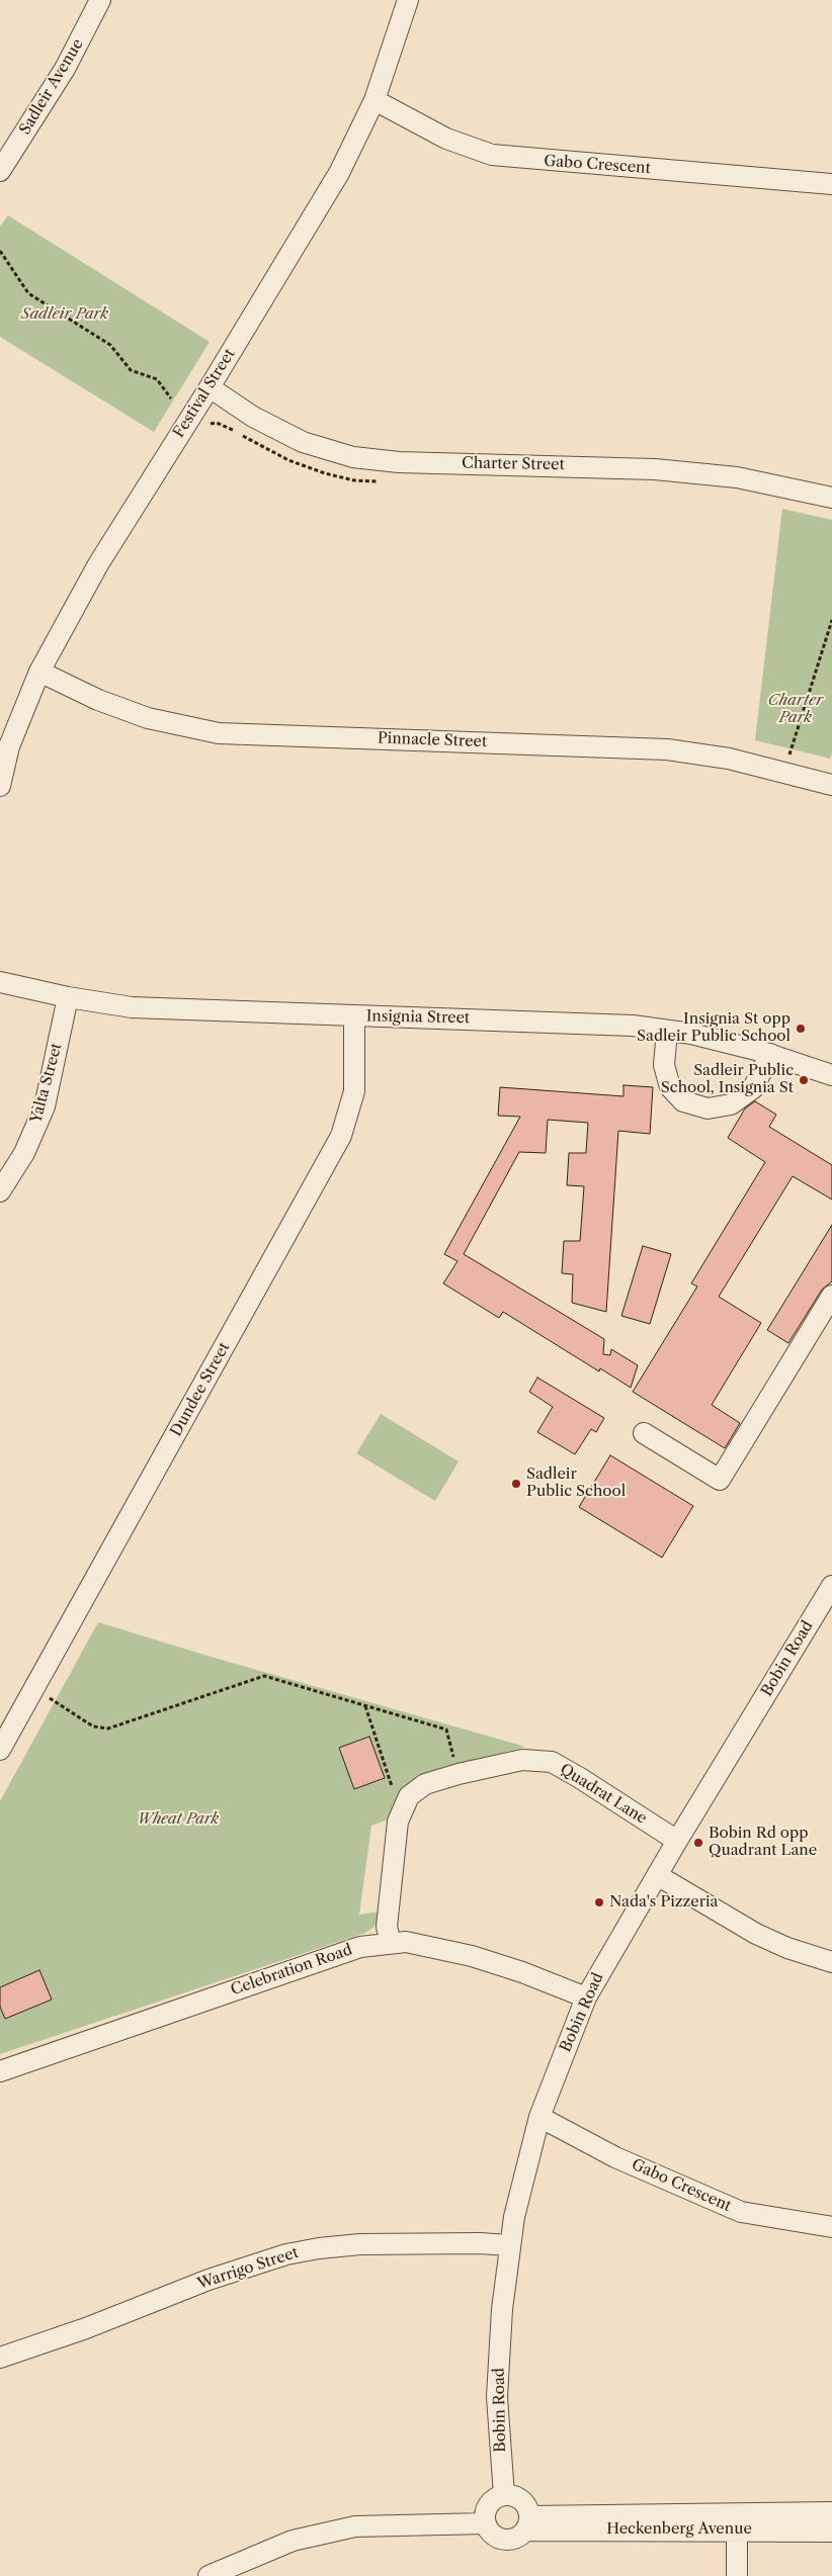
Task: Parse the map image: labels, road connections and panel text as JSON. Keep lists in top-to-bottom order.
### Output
{
  "streets": {
    "street": [
      "Sadleir Avenue",
      "Gabo Crescent",
      "Festival Street",
      "Charter Street",
      "Pinnacle Street",
      "Insignia Street",
      "Yalta Street",
      "Dundee Street",
      "Bobin Road",
      "Quadrat Lane",
      "Celebration Road",
      "Warrigo Street",
      "Heckenberg Avenue"
    ]
  },
  "crossings": [
    ["Gabo Crescent", "Festival Street"],
    ["Gabo Crescent", "Bobin Road"],
    ["Festival Street", "Charter Street"],
    ["Festival Street", "Pinnacle Street"],
    ["Insignia Street", "Yalta Street"],
    ["Insignia Street", "Dundee Street"],
    ["Bobin Road", "Quadrat Lane"],
    ["Bobin Road", "Celebration Road"],
    ["Bobin Road", "Warrigo Street"],
    ["Bobin Road", "Heckenberg Avenue"],
    ["Quadrat Lane", "Celebration Road"]
  ],
  "parks": ["Sadleir Park", "Charter Park", "Wheat Park"],
  "places": [
    "Insignia St opp Sadleir Public School",
    "Sadleir Public School, Insignia St",
    "Sadleir Public School",
    "Bobin Rd opp Quadrant Lane",
    "Nada's Pizzeria"
  ]
}
